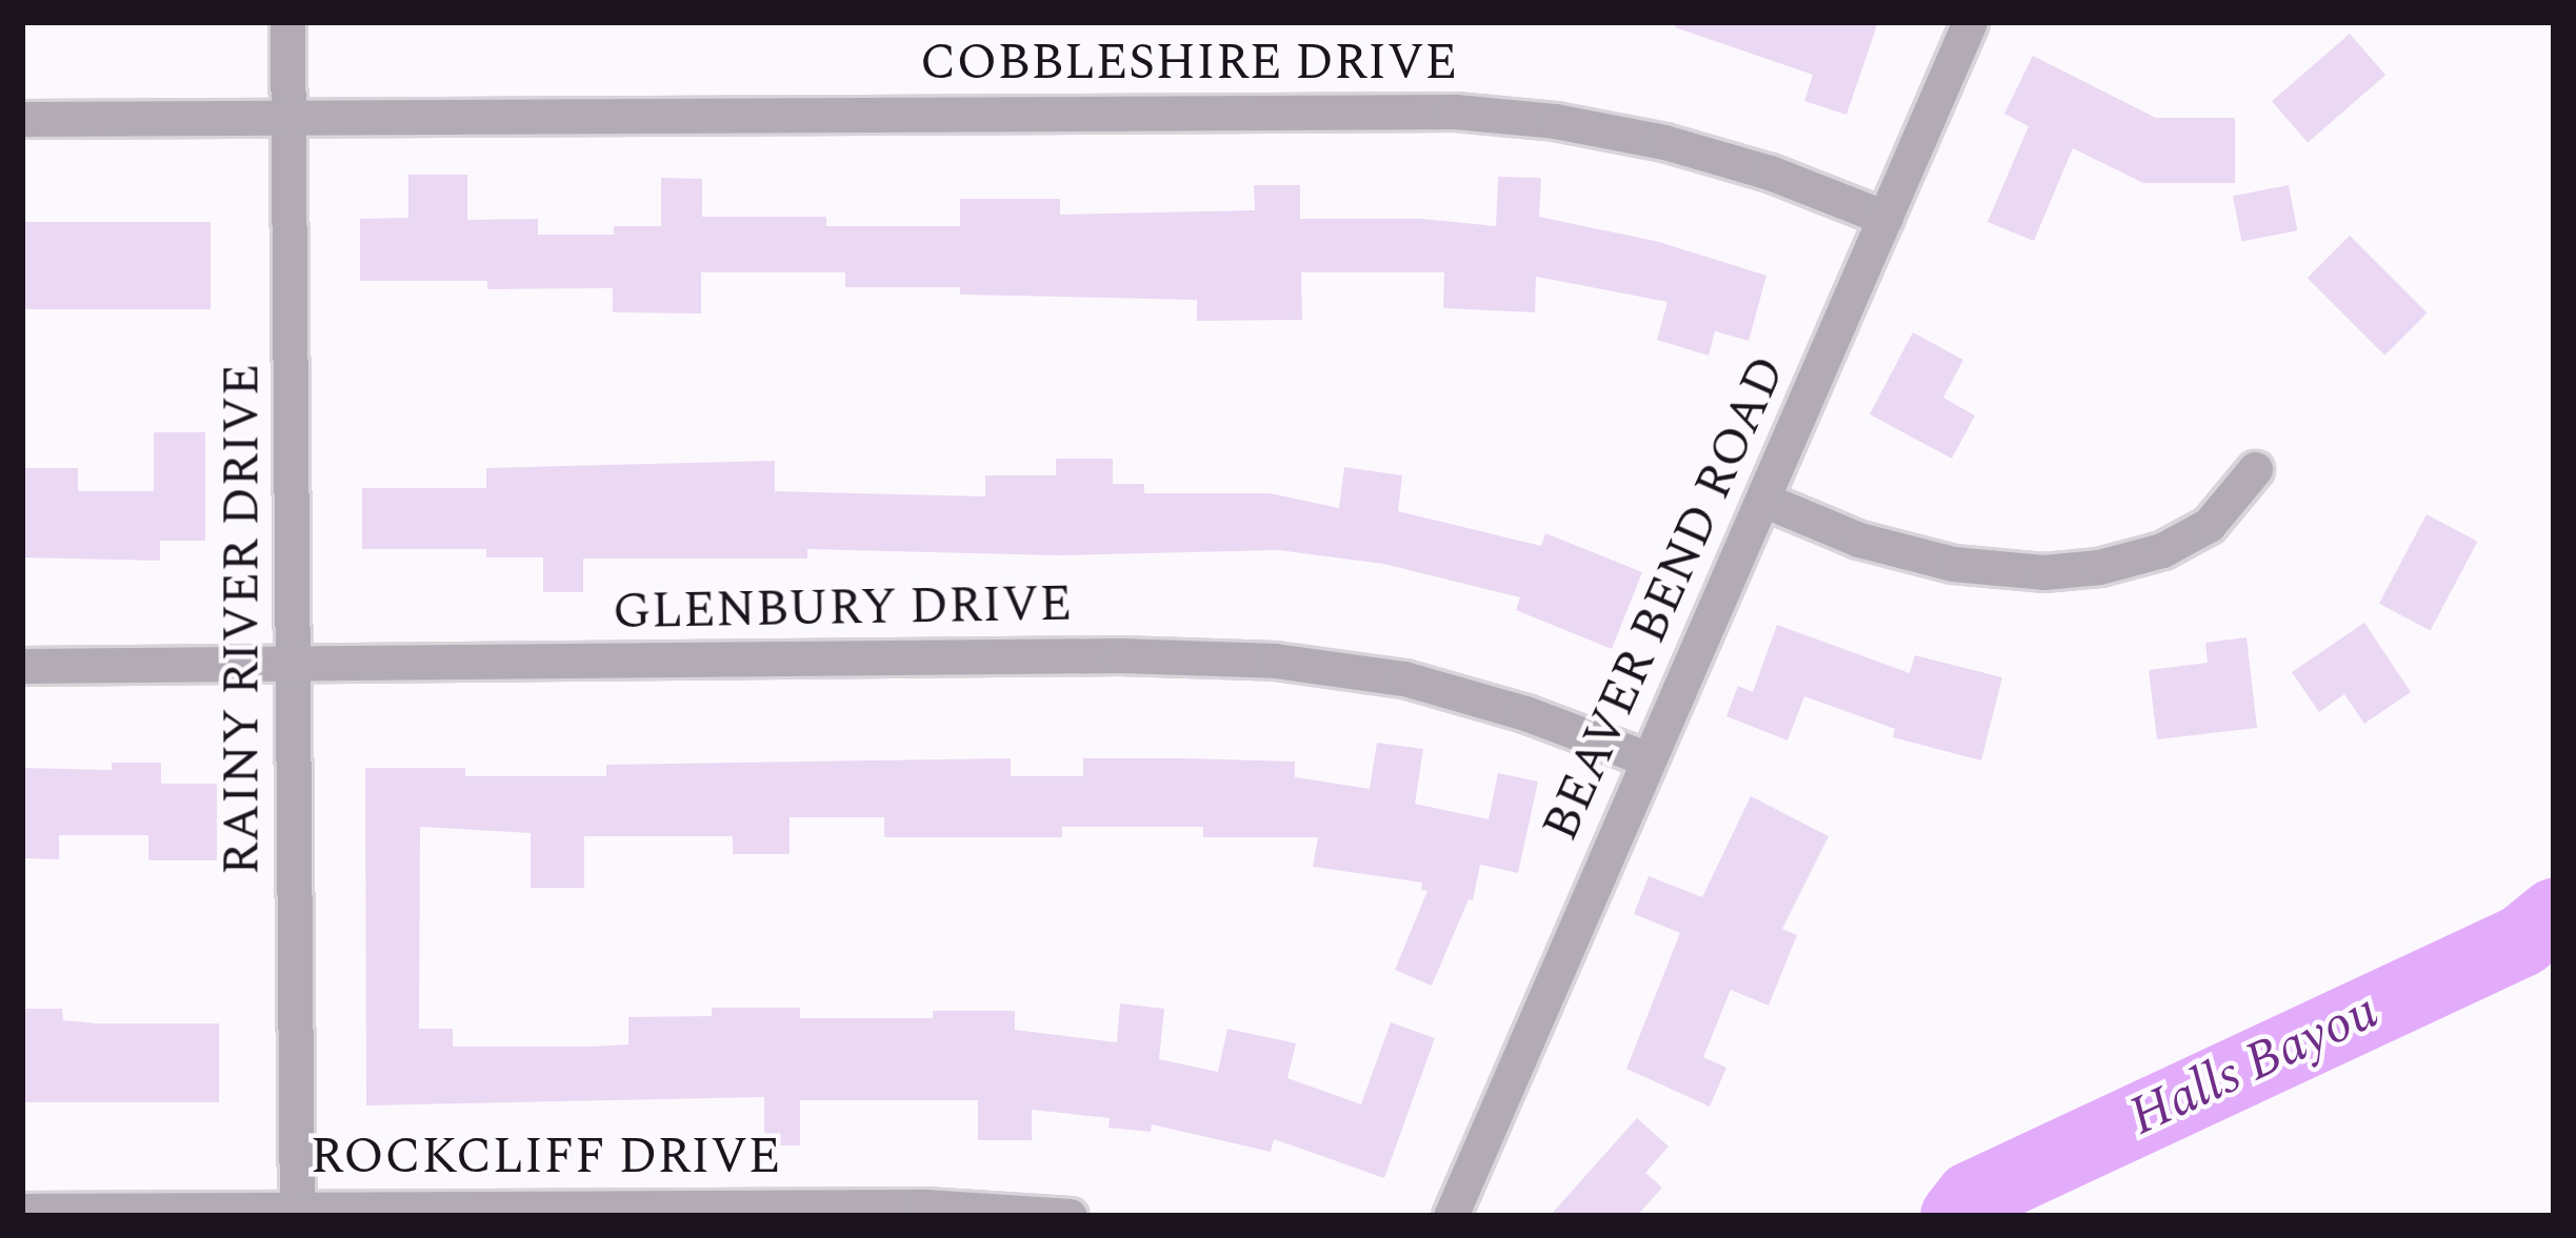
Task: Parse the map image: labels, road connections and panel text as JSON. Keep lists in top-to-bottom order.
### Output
{
  "streets": {
    "street": [
      "COBBLESHIRE DRIVE",
      "BEAVER BEND ROAD",
      "GLENBURY DRIVE",
      "RAINY RIVER DRIVE",
      "ROCKCLIFF DRIVE"
    ]
  },
  "crossings": [
    ["COBBLESHIRE DRIVE", "BEAVER BEND ROAD"],
    ["COBBLESHIRE DRIVE", "RAINY RIVER DRIVE"],
    ["BEAVER BEND ROAD", "GLENBURY DRIVE"],
    ["GLENBURY DRIVE", "RAINY RIVER DRIVE"],
    ["RAINY RIVER DRIVE", "ROCKCLIFF DRIVE"]
  ],
  "water": ["Halls Bayou"]
}
